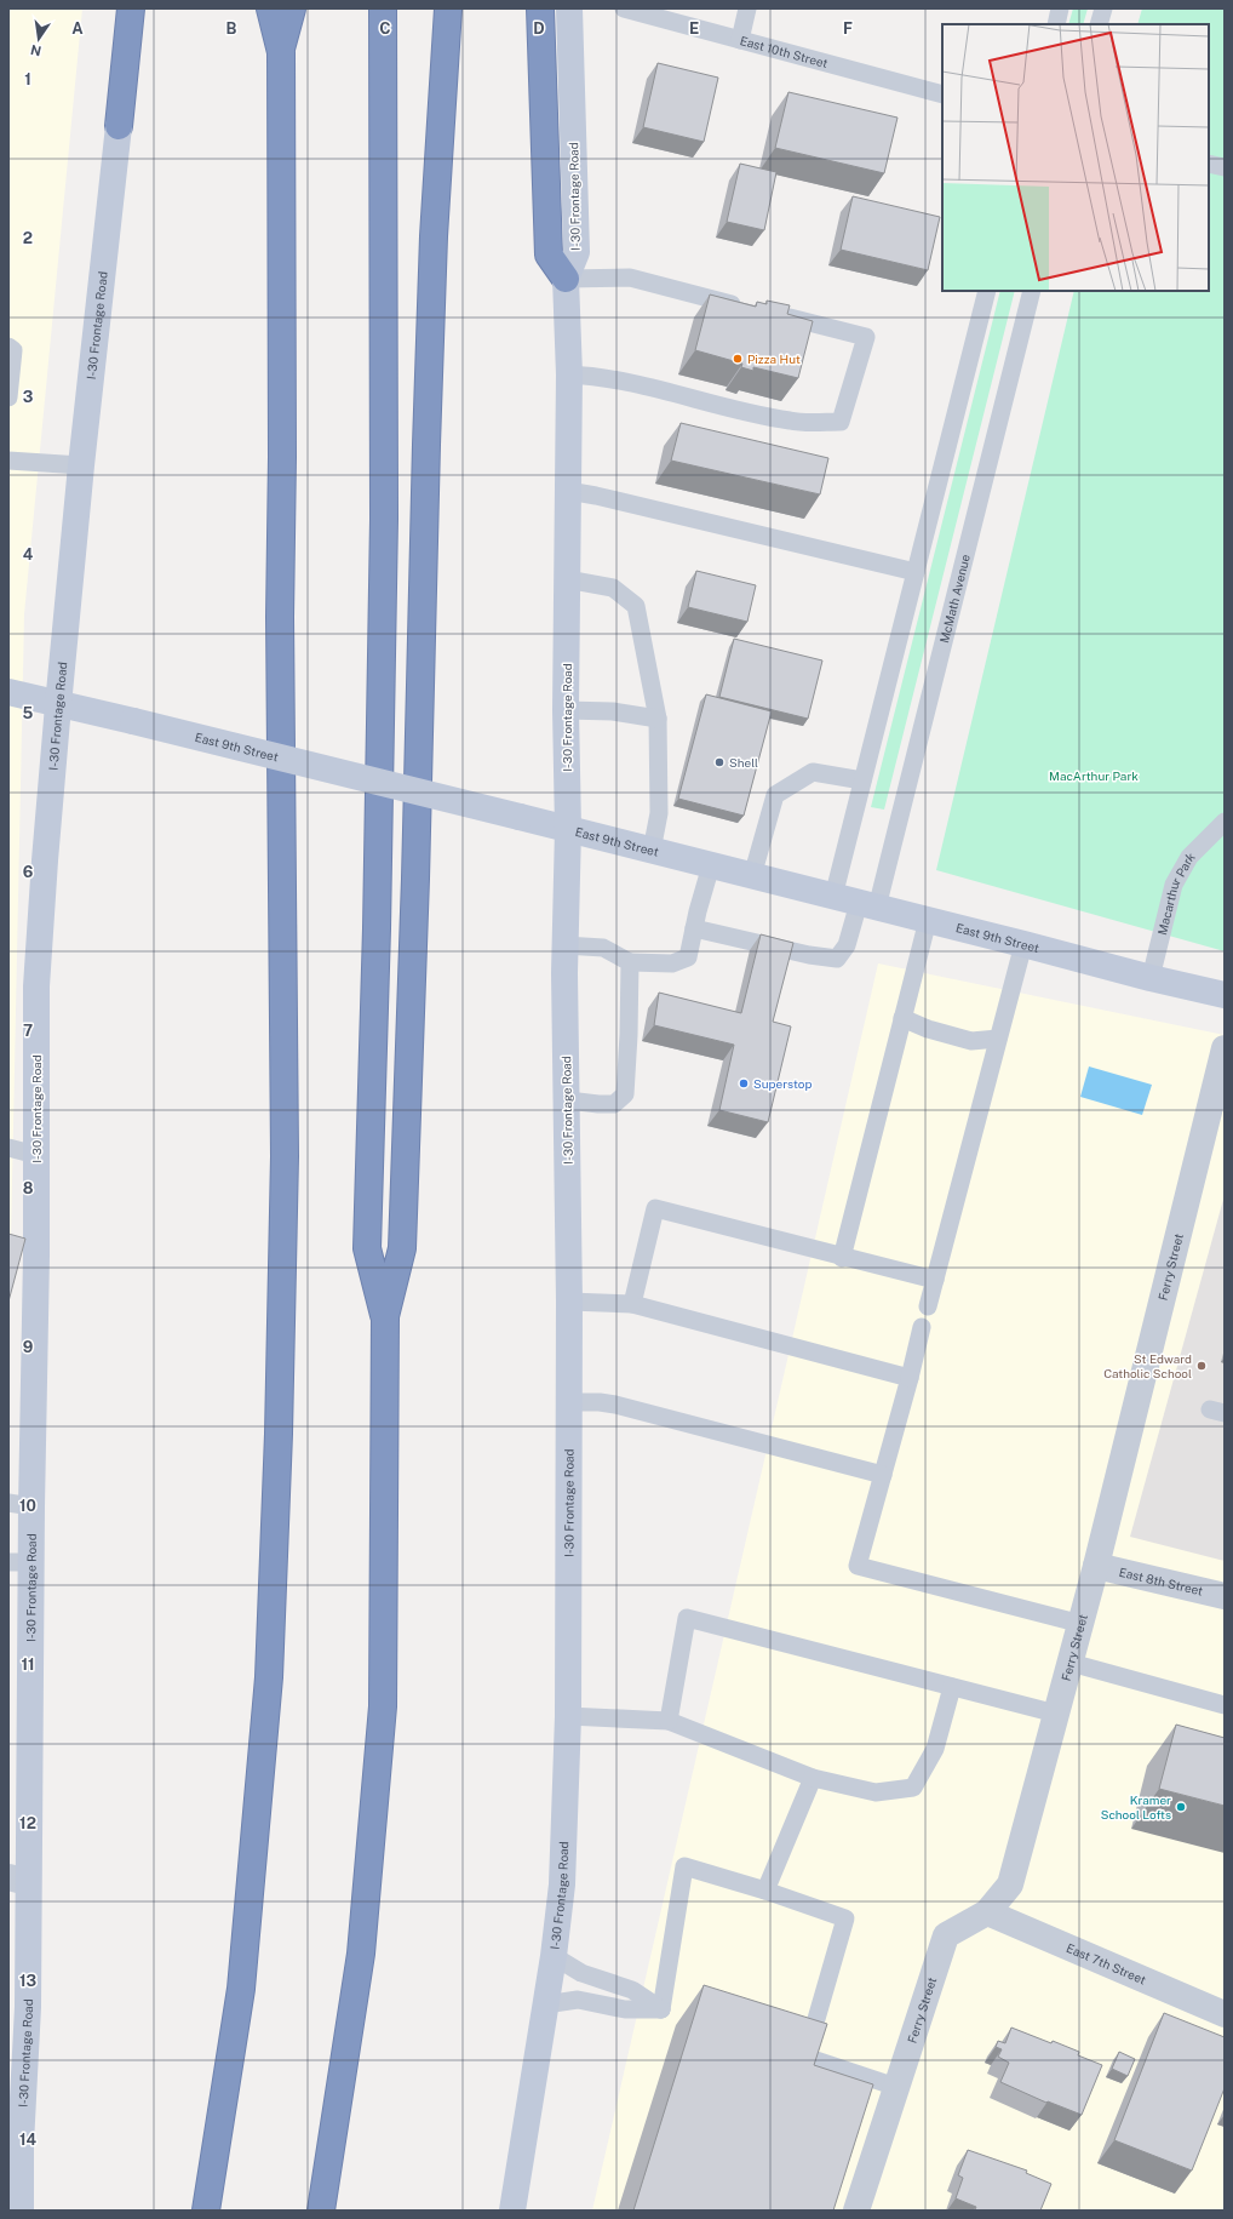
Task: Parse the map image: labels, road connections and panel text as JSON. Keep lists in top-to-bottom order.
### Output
{
  "streets": {
    "main road": ["I-30 Frontage Road", "East 9th Street"],
    "street": ["Ferry Street", "East 8th Street", "East 7th Street"],
    "lane": ["East 10th Street", "McMath Avenue", "Macarthur Park"]
  },
  "crossings": [
    ["I-30 Frontage Road", "East 9th Street"],
    ["McMath Avenue", "East 9th Street"],
    ["East 9th Street", "Macarthur Park"],
    ["Ferry Street", "East 8th Street"],
    ["Ferry Street", "East 7th Street"]
  ],
  "parks": ["MacArthur Park"],
  "places": [
    "Pizza Hut",
    "Shell",
    "Superstop",
    "St Edward Catholic School",
    "Kramer School Lofts"
  ],
  "north": "bottom",
  "grid": {
    "columns": [
      "A",
      "B",
      "C",
      "D",
      "E",
      "F"
    ],
    "rows": [
      "1",
      "2",
      "3",
      "4",
      "5",
      "6",
      "7",
      "8",
      "9",
      "10",
      "11",
      "12",
      "13",
      "14"
    ]
  }
}
